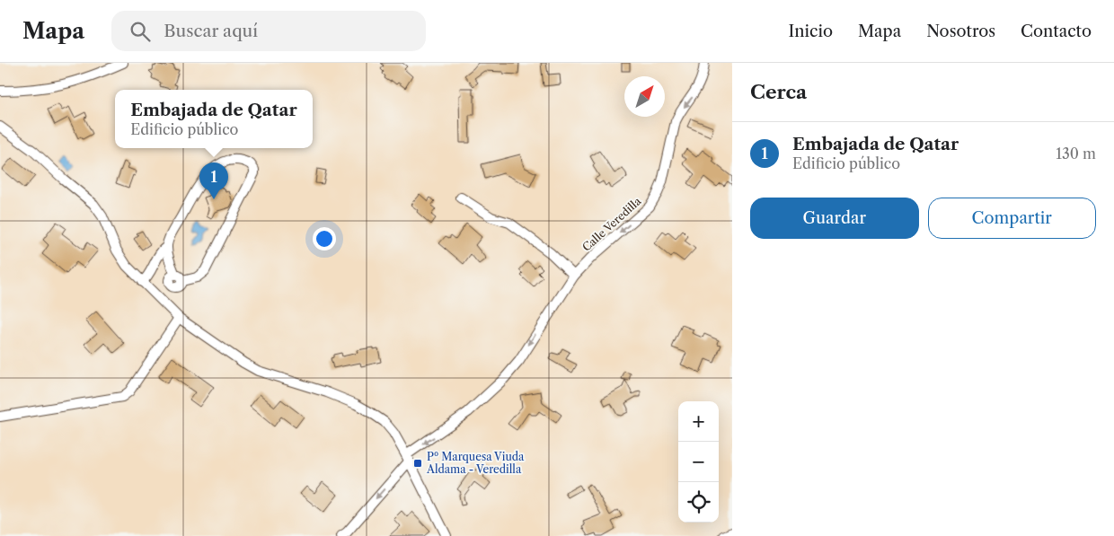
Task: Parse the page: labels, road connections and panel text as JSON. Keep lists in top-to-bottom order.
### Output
{
  "streets": {
    "street": ["Calle Veredilla"]
  },
  "one_way": ["Calle Veredilla"],
  "places": {
    "transit": ["Pº Marquesa Viuda Aldama - Veredilla"]
  },
  "north": "top right",
  "page": {
    "header": "Mapa",
    "search": "Buscar aquí",
    "nav": [
      "Inicio",
      "Mapa",
      "Nosotros",
      "Contacto"
    ],
    "heading": "Cerca",
    "popup": ["Embajada de Qatar", "Edificio público"],
    "list": [
      {
        "mark": "1",
        "name": "Embajada de Qatar",
        "note": "Edificio público",
        "value": "130 m"
      }
    ],
    "pins": "1",
    "buttons": ["Guardar", "Compartir"],
    "map_buttons": ["+", "−"]
  }
}
